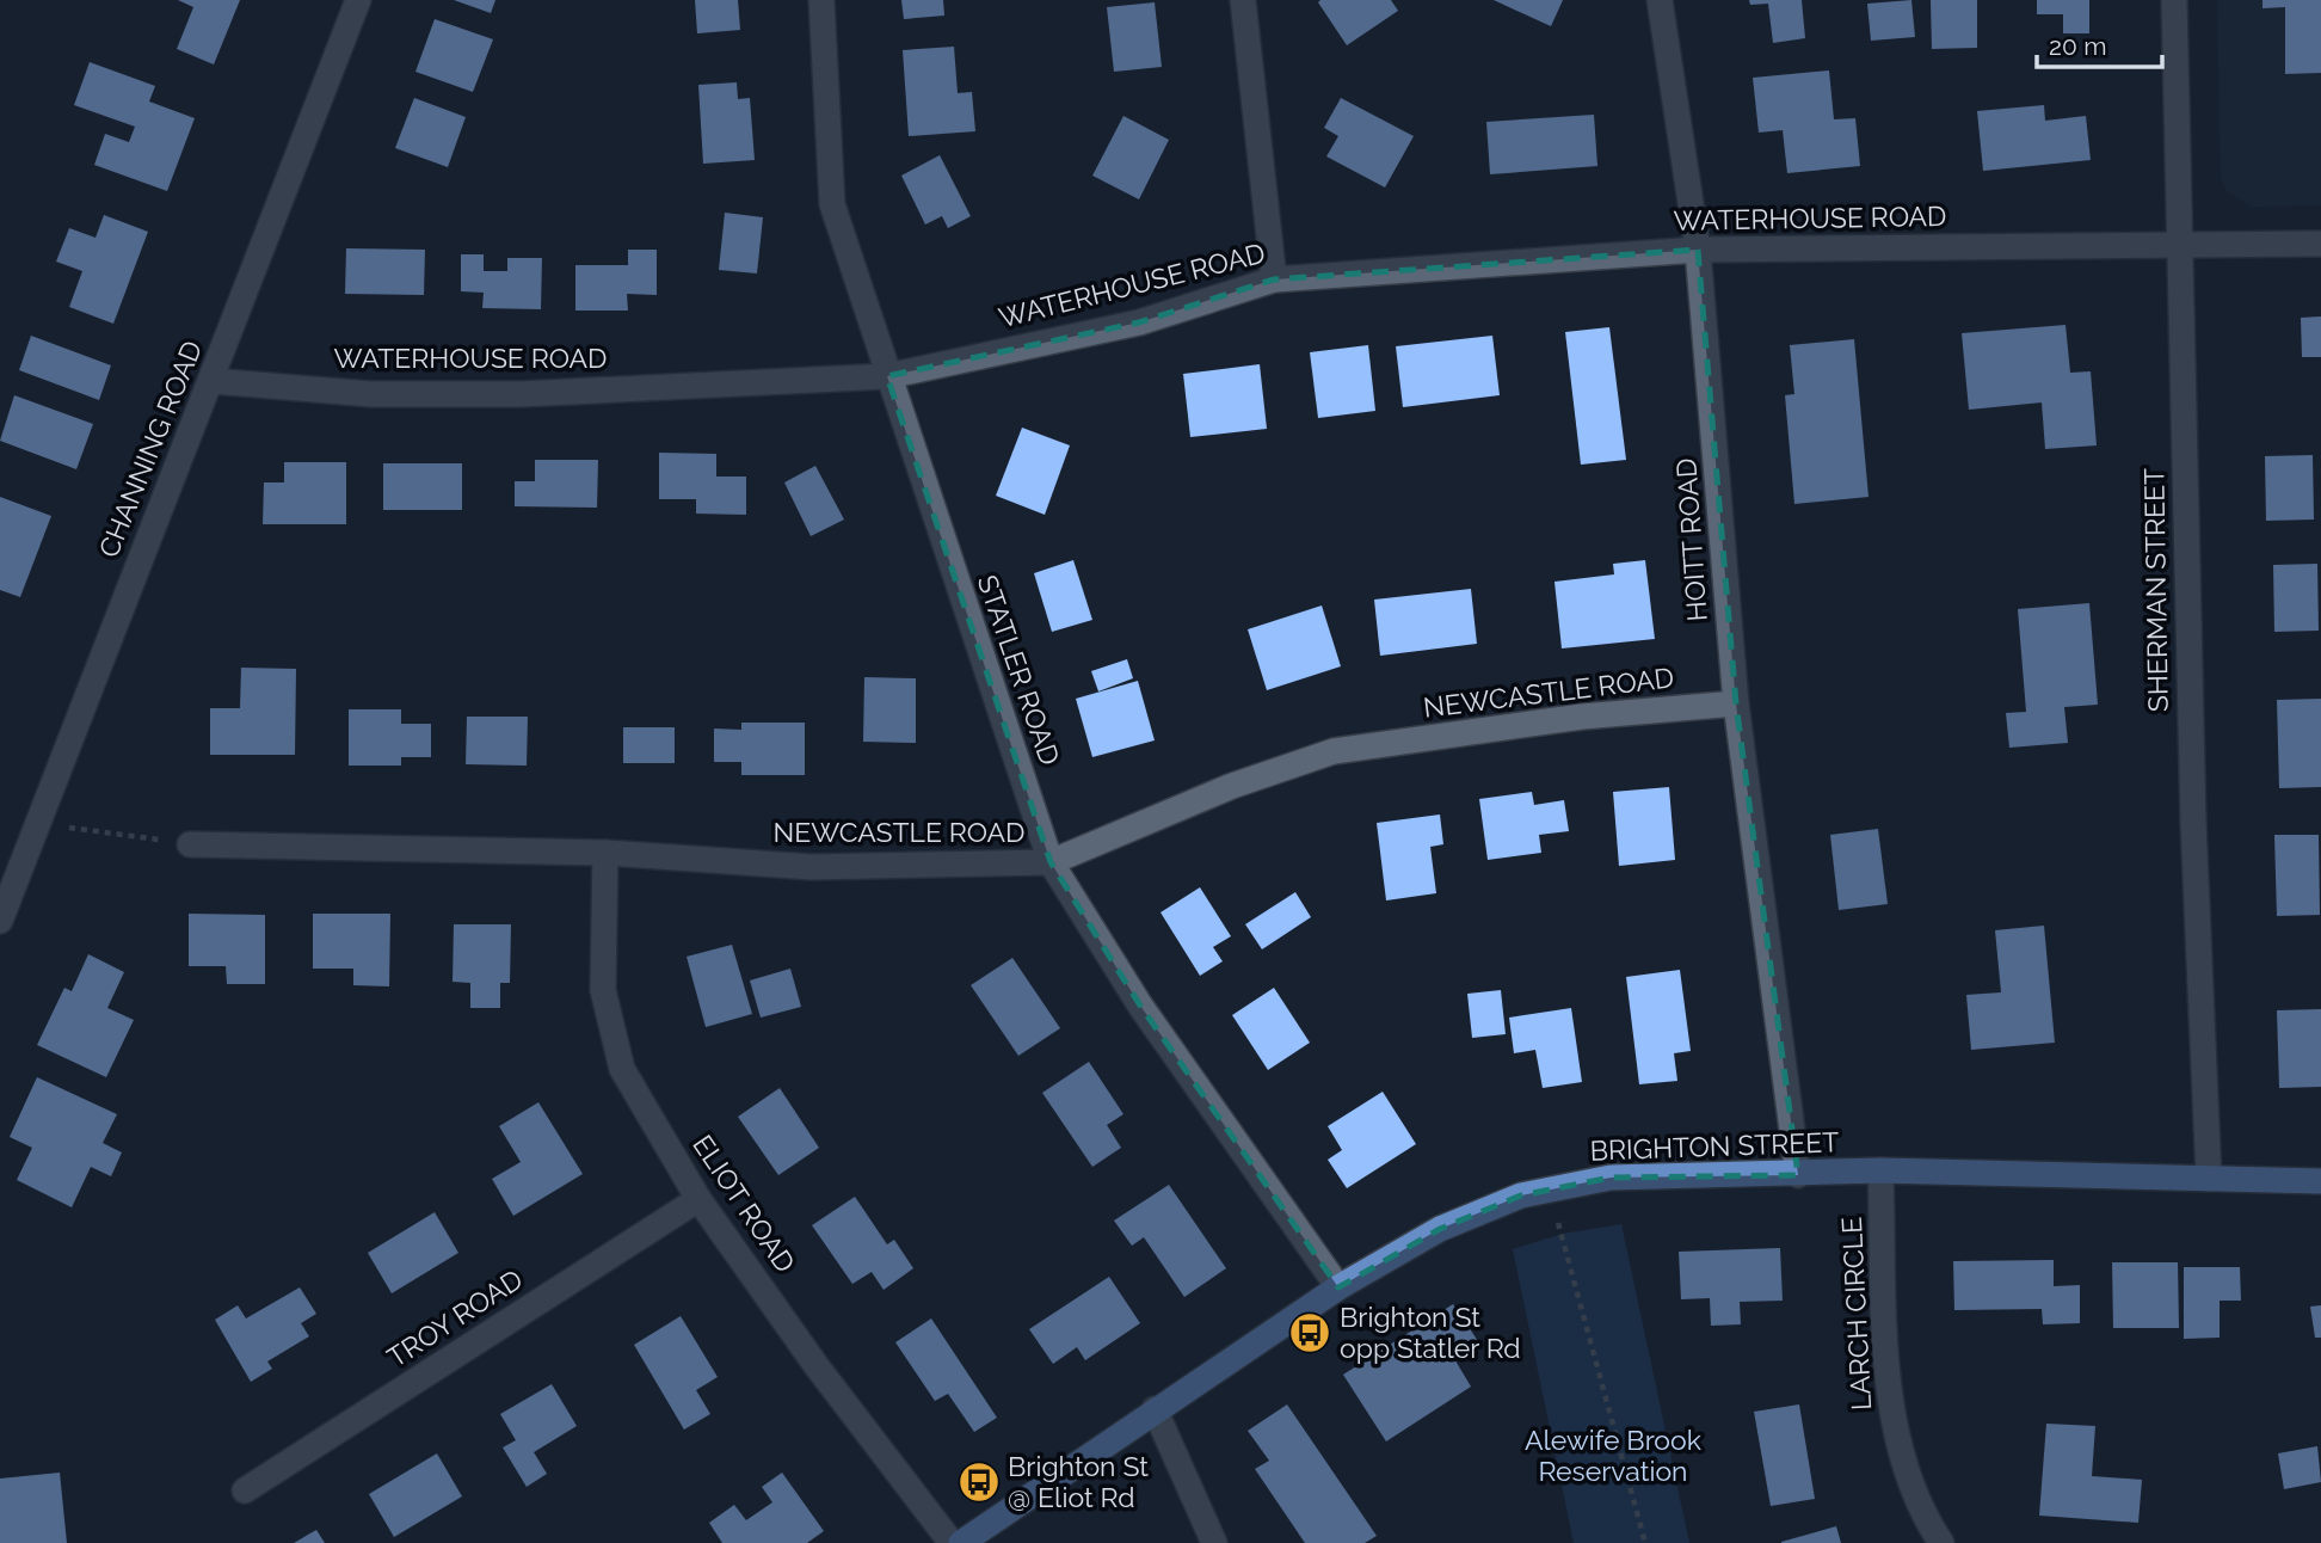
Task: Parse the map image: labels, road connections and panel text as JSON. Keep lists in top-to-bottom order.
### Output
{
  "streets": {
    "main road": ["BRIGHTON STREET"],
    "street": [
      "WATERHOUSE ROAD",
      "CHANNING ROAD",
      "HOITT ROAD",
      "SHERMAN STREET",
      "STATLER ROAD",
      "NEWCASTLE ROAD",
      "ELIOT ROAD",
      "LARCH CIRCLE",
      "TROY ROAD"
    ]
  },
  "crossings": [
    ["WATERHOUSE ROAD", "CHANNING ROAD"],
    ["WATERHOUSE ROAD", "HOITT ROAD"],
    ["WATERHOUSE ROAD", "SHERMAN STREET"],
    ["WATERHOUSE ROAD", "STATLER ROAD"],
    ["HOITT ROAD", "NEWCASTLE ROAD"],
    ["HOITT ROAD", "BRIGHTON STREET"],
    ["SHERMAN STREET", "BRIGHTON STREET"],
    ["STATLER ROAD", "NEWCASTLE ROAD"],
    ["STATLER ROAD", "BRIGHTON STREET"],
    ["NEWCASTLE ROAD", "ELIOT ROAD"],
    ["BRIGHTON STREET", "LARCH CIRCLE"],
    ["ELIOT ROAD", "TROY ROAD"]
  ],
  "parks": ["Alewife Brook Reservation"],
  "places": {
    "bus stop": ["Brighton St opp Statler Rd", "Brighton St @ Eliot Rd"]
  },
  "scale_bar": "20 m"
}
